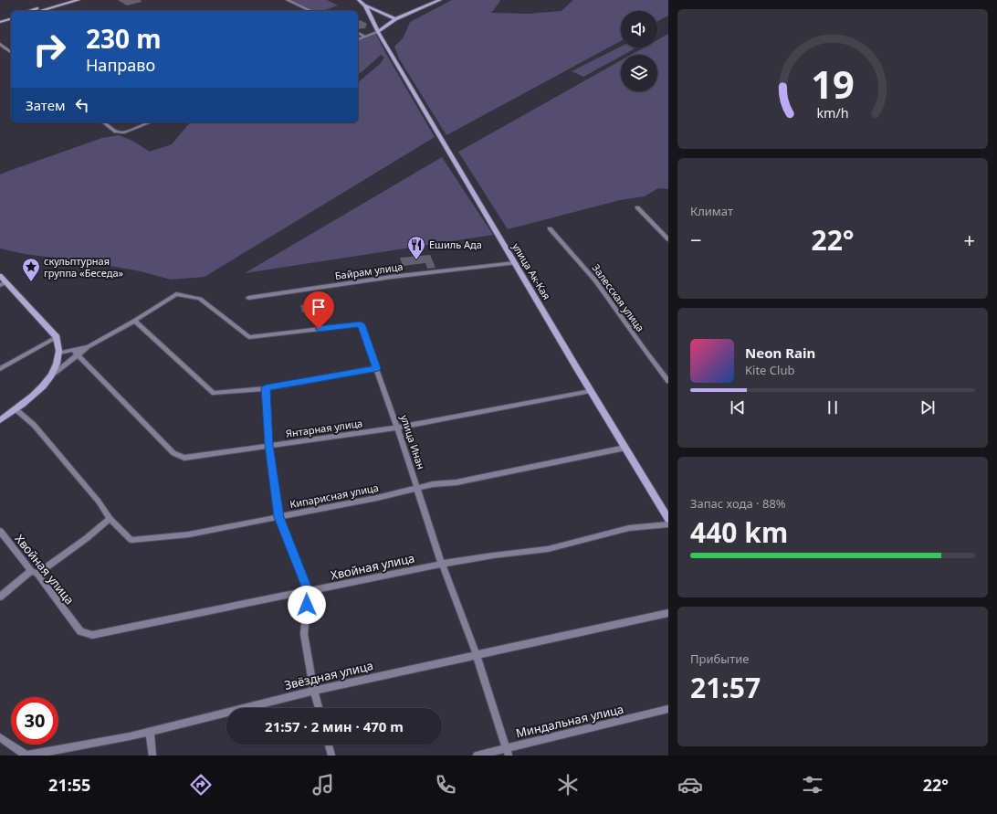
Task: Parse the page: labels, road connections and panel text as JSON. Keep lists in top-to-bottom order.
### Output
{
  "streets": {
    "main road": ["улица Ак-Кая"],
    "street": [
      "Байрам улица",
      "Залесская улица",
      "Янтарная улица",
      "улица Инан",
      "Кипарисная улица",
      "Хвойная улица",
      "Звёздная улица",
      "Миндальная улица"
    ]
  },
  "crossings": [
    ["Байрам улица", "улица Ак-Кая"],
    ["улица Ак-Кая", "Янтарная улица"],
    ["улица Ак-Кая", "Кипарисная улица"],
    ["Янтарная улица", "улица Инан"],
    ["улица Инан", "Кипарисная улица"],
    ["улица Инан", "Хвойная улица"],
    ["улица Инан", "Звёздная улица"],
    ["улица Инан", "Миндальная улица"]
  ],
  "places": {
    "restaurant": ["Ешиль Ада"],
    "place": ["скульптурная группа «Беседа»"]
  },
  "page": {
    "turn": ["230 m", "Направо"],
    "then": "Затем",
    "tile": [
      "Климат",
      ["Запас хода · 88%", "440 km"],
      ["Прибытие", "21:57"]
    ],
    "heat": ["−", "22°", "+"],
    "song": ["Neon Rain", "Kite Club"],
    "limit": "30",
    "trip": "21:57 · 2 мин · 470 m",
    "tabs": ["21:55", "22°"],
    "gauge": ["19", "km/h"]
  }
}
